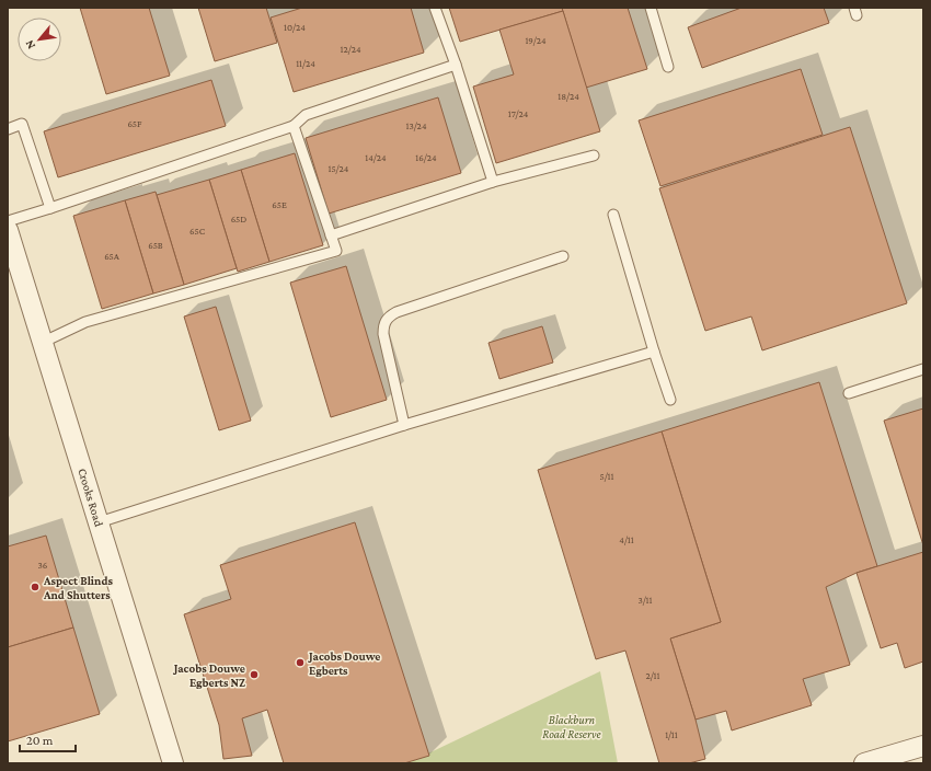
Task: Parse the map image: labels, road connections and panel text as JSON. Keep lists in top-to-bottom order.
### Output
{
  "streets": {
    "street": ["Crooks Road"]
  },
  "parks": ["Blackburn Road Reserve"],
  "places": ["Aspect Blinds And Shutters", "Jacobs Douwe Egberts", "Jacobs Douwe Egberts NZ"],
  "house_numbers": [
    "10/24",
    "19/24",
    "12/24",
    "11/24",
    "18/24",
    "17/24",
    "65F",
    "13/24",
    "14/24",
    "16/24",
    "15/24",
    "65E",
    "65D",
    "65C",
    "65B",
    "65A",
    "5/11",
    "4/11",
    "36",
    "3/11",
    "2/11",
    "1/11"
  ],
  "scale_bar": "20 m",
  "north": "bottom left"
}
